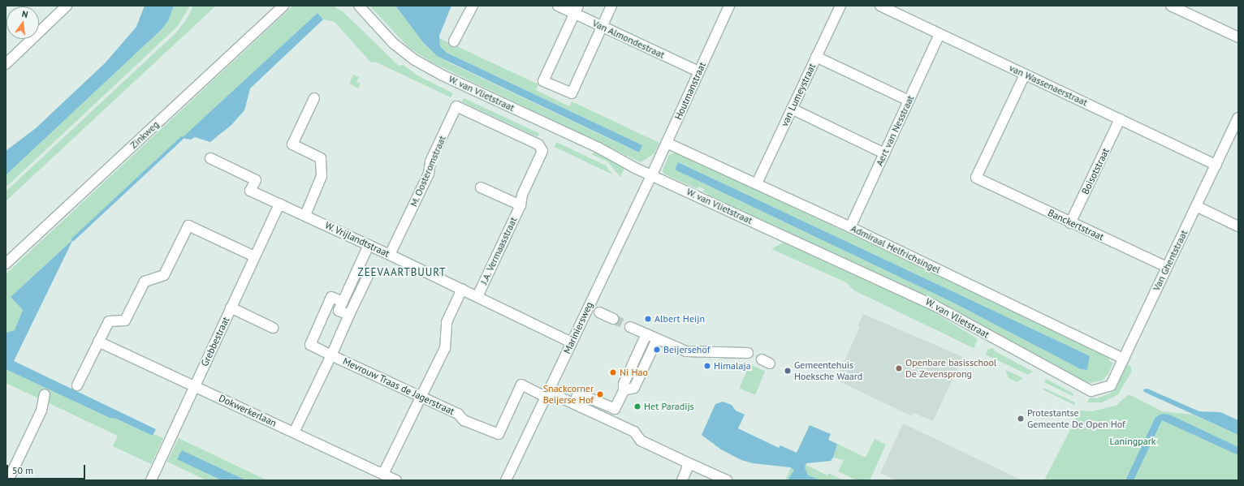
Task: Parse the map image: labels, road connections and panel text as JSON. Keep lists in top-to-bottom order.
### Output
{
  "streets": {
    "street": [
      "Van Almondestraat",
      "van Wassenaerstraat",
      "Houtmanstraat",
      "W. van Vlietstraat",
      "van Lumeystraat",
      "Aert van Nesstraat",
      "Zinkweg",
      "M. Oosteromstraat",
      "Boisotstraat",
      "Banckertstraat",
      "W. Vrijlandtstraat",
      "Admiraal Helfrichsingel",
      "J.A. Vermaasstraat",
      "Van Ghentstraat",
      "Mariniersweg",
      "Grebbestraat",
      "Mevrouw Traas de Jagerstraat",
      "Dokwerkerlaan"
    ]
  },
  "crossings": [
    ["Van Almondestraat", "Houtmanstraat"],
    ["van Wassenaerstraat", "Aert van Nesstraat"],
    ["van Wassenaerstraat", "Boisotstraat"],
    ["van Wassenaerstraat", "Banckertstraat"],
    ["van Wassenaerstraat", "Van Ghentstraat"],
    ["Houtmanstraat", "W. van Vlietstraat"],
    ["Houtmanstraat", "Admiraal Helfrichsingel"],
    ["Houtmanstraat", "Mariniersweg"],
    ["W. van Vlietstraat", "Van Ghentstraat"],
    ["W. van Vlietstraat", "Mariniersweg"],
    ["van Lumeystraat", "Admiraal Helfrichsingel"],
    ["Aert van Nesstraat", "Admiraal Helfrichsingel"],
    ["M. Oosteromstraat", "W. Vrijlandtstraat"],
    ["M. Oosteromstraat", "J.A. Vermaasstraat"],
    ["Boisotstraat", "Banckertstraat"],
    ["Banckertstraat", "Van Ghentstraat"],
    ["W. Vrijlandtstraat", "J.A. Vermaasstraat"],
    ["W. Vrijlandtstraat", "Mariniersweg"],
    ["W. Vrijlandtstraat", "Grebbestraat"],
    ["Admiraal Helfrichsingel", "Van Ghentstraat"],
    ["Mariniersweg", "Mevrouw Traas de Jagerstraat"],
    ["Grebbestraat", "Dokwerkerlaan"]
  ],
  "districts": ["ZEEVAARTBUURT"],
  "parks": ["Laningpark"],
  "places": [
    "Albert Heijn",
    "Beijersehof",
    "Himalaja",
    "Openbare basisschool De Zevensprong",
    "Gemeentehuis Hoeksche Waard",
    "Ni Hao",
    "Snackcorner Beijerse Hof",
    "Het Paradijs",
    "Protestantse Gemeente De Open Hof"
  ],
  "scale_bar": "50 m",
  "north": "top"
}
